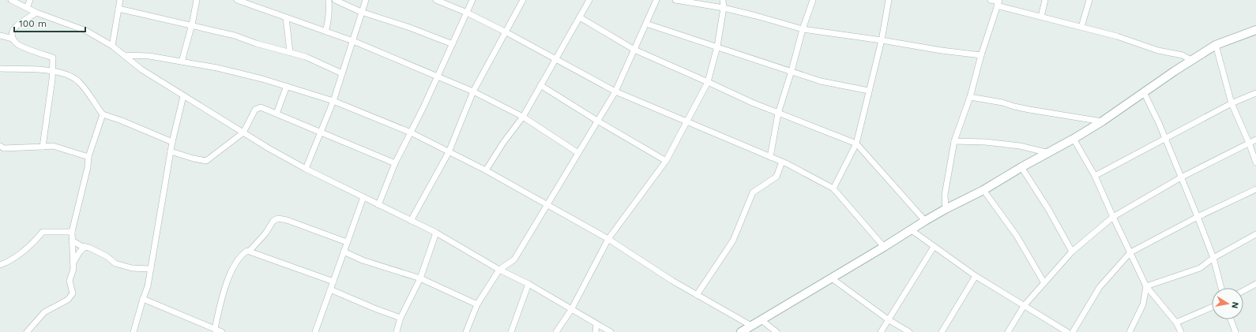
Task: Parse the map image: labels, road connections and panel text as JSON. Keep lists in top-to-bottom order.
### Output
{
  "scale_bar": "100 m",
  "north": "right"
}
